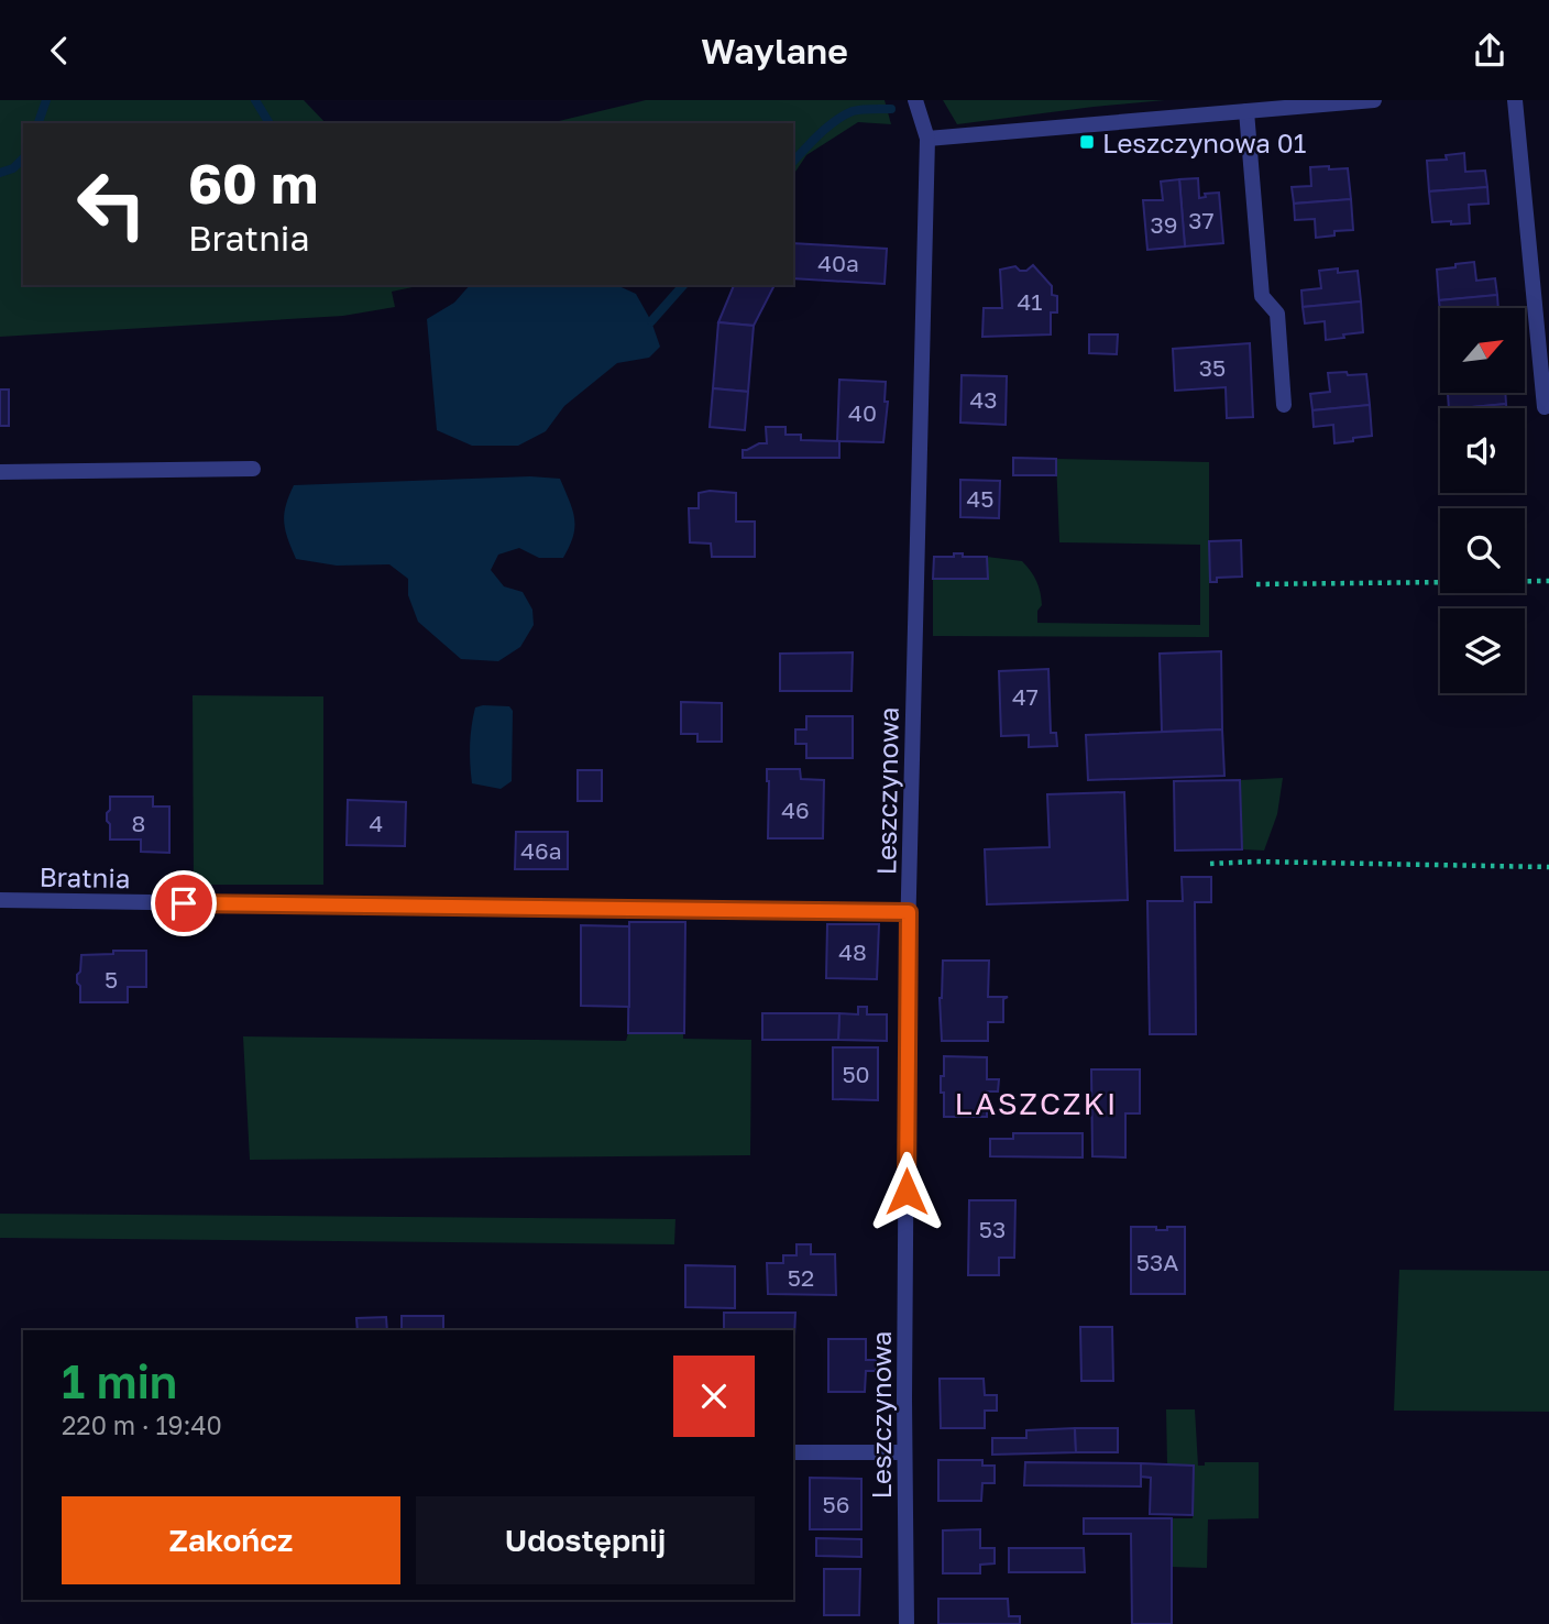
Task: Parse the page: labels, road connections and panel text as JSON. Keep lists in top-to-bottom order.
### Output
{
  "streets": {
    "street": ["Leszczynowa", "Bratnia"]
  },
  "crossings": [
    ["Leszczynowa", "Bratnia"]
  ],
  "districts": ["LASZCZKI"],
  "places": {
    "transit": ["Leszczynowa 01"]
  },
  "house_numbers": [
    "37",
    "39",
    "40a",
    "41",
    "35",
    "43",
    "40",
    "45",
    "47",
    "46",
    "8",
    "4",
    "46a",
    "48",
    "5",
    "50",
    "53",
    "53A",
    "52",
    "56"
  ],
  "north": "top right",
  "page": {
    "header": "Waylane",
    "turn": ["60 m", "Bratnia"],
    "heading": ["1 min", "220 m · 19:40"],
    "buttons": ["Zakończ", "Udostępnij"]
  }
}
